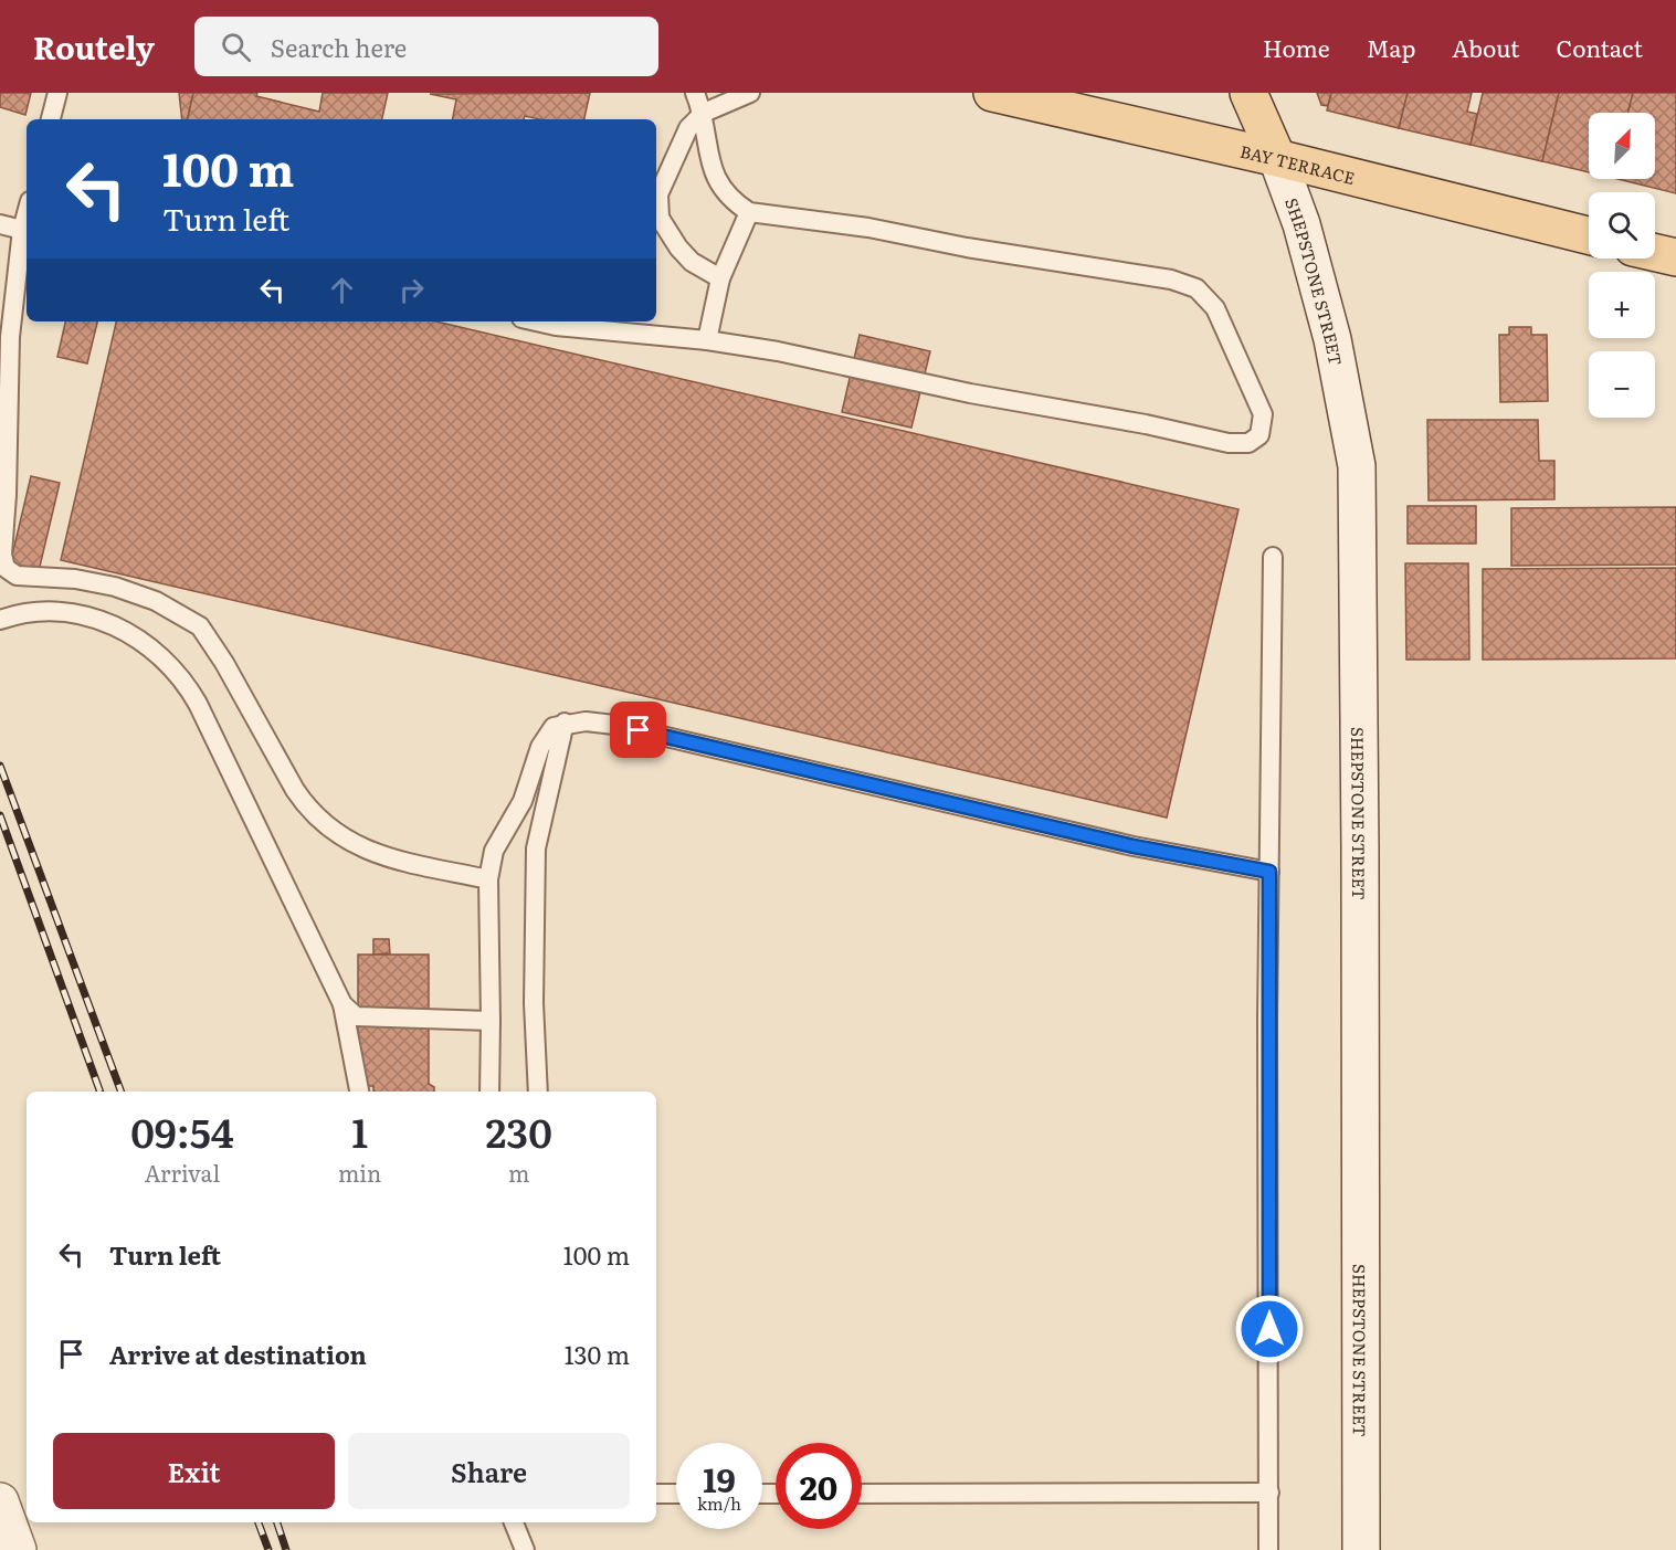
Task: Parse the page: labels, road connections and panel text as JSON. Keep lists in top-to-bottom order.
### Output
{
  "streets": {
    "main road": ["BAY TERRACE", "SHEPSTONE STREET"]
  },
  "crossings": [
    ["BAY TERRACE", "SHEPSTONE STREET"]
  ],
  "north": "top right",
  "page": {
    "header": "Routely",
    "search": "Search here",
    "nav": [
      "Home",
      "Map",
      "About",
      "Contact"
    ],
    "map_buttons": ["+", "−"],
    "turn": ["100 m", "Turn left"],
    "eta": [
      "09:54",
      "Arrival",
      "1",
      "min",
      "230",
      "m"
    ],
    "list": [
      {
        "name": "Turn left",
        "value": "100 m"
      },
      {
        "name": "Arrive at destination",
        "value": "130 m"
      }
    ],
    "buttons": ["Exit", "Share"],
    "speed": "19 km/h",
    "limit": "20"
  }
}
